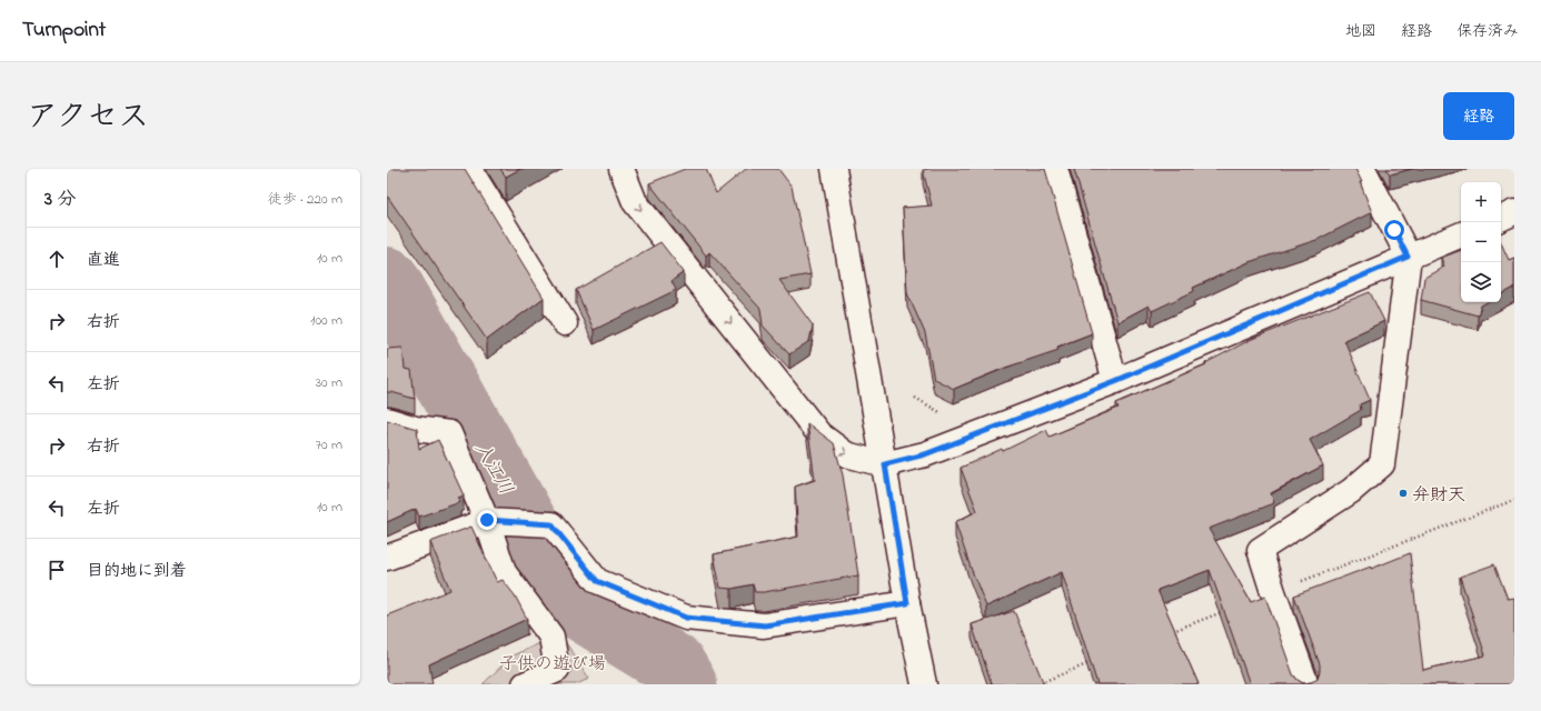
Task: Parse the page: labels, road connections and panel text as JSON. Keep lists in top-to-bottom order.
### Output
{
  "water": ["入江川"],
  "parks": ["子供の遊び場"],
  "places": ["弁財天"],
  "page": {
    "header": "Turnpoint",
    "nav": ["地図", "経路", "保存済み"],
    "title": "アクセス",
    "buttons": "経路",
    "heading": ["3 分", "徒歩 · 220 m"],
    "map_buttons": ["+", "−"],
    "list": [
      ["直進", "10 m"],
      ["右折", "100 m"],
      ["左折", "30 m"],
      ["右折", "70 m"],
      ["左折", "10 m"],
      "目的地に到着"
    ]
  }
}
